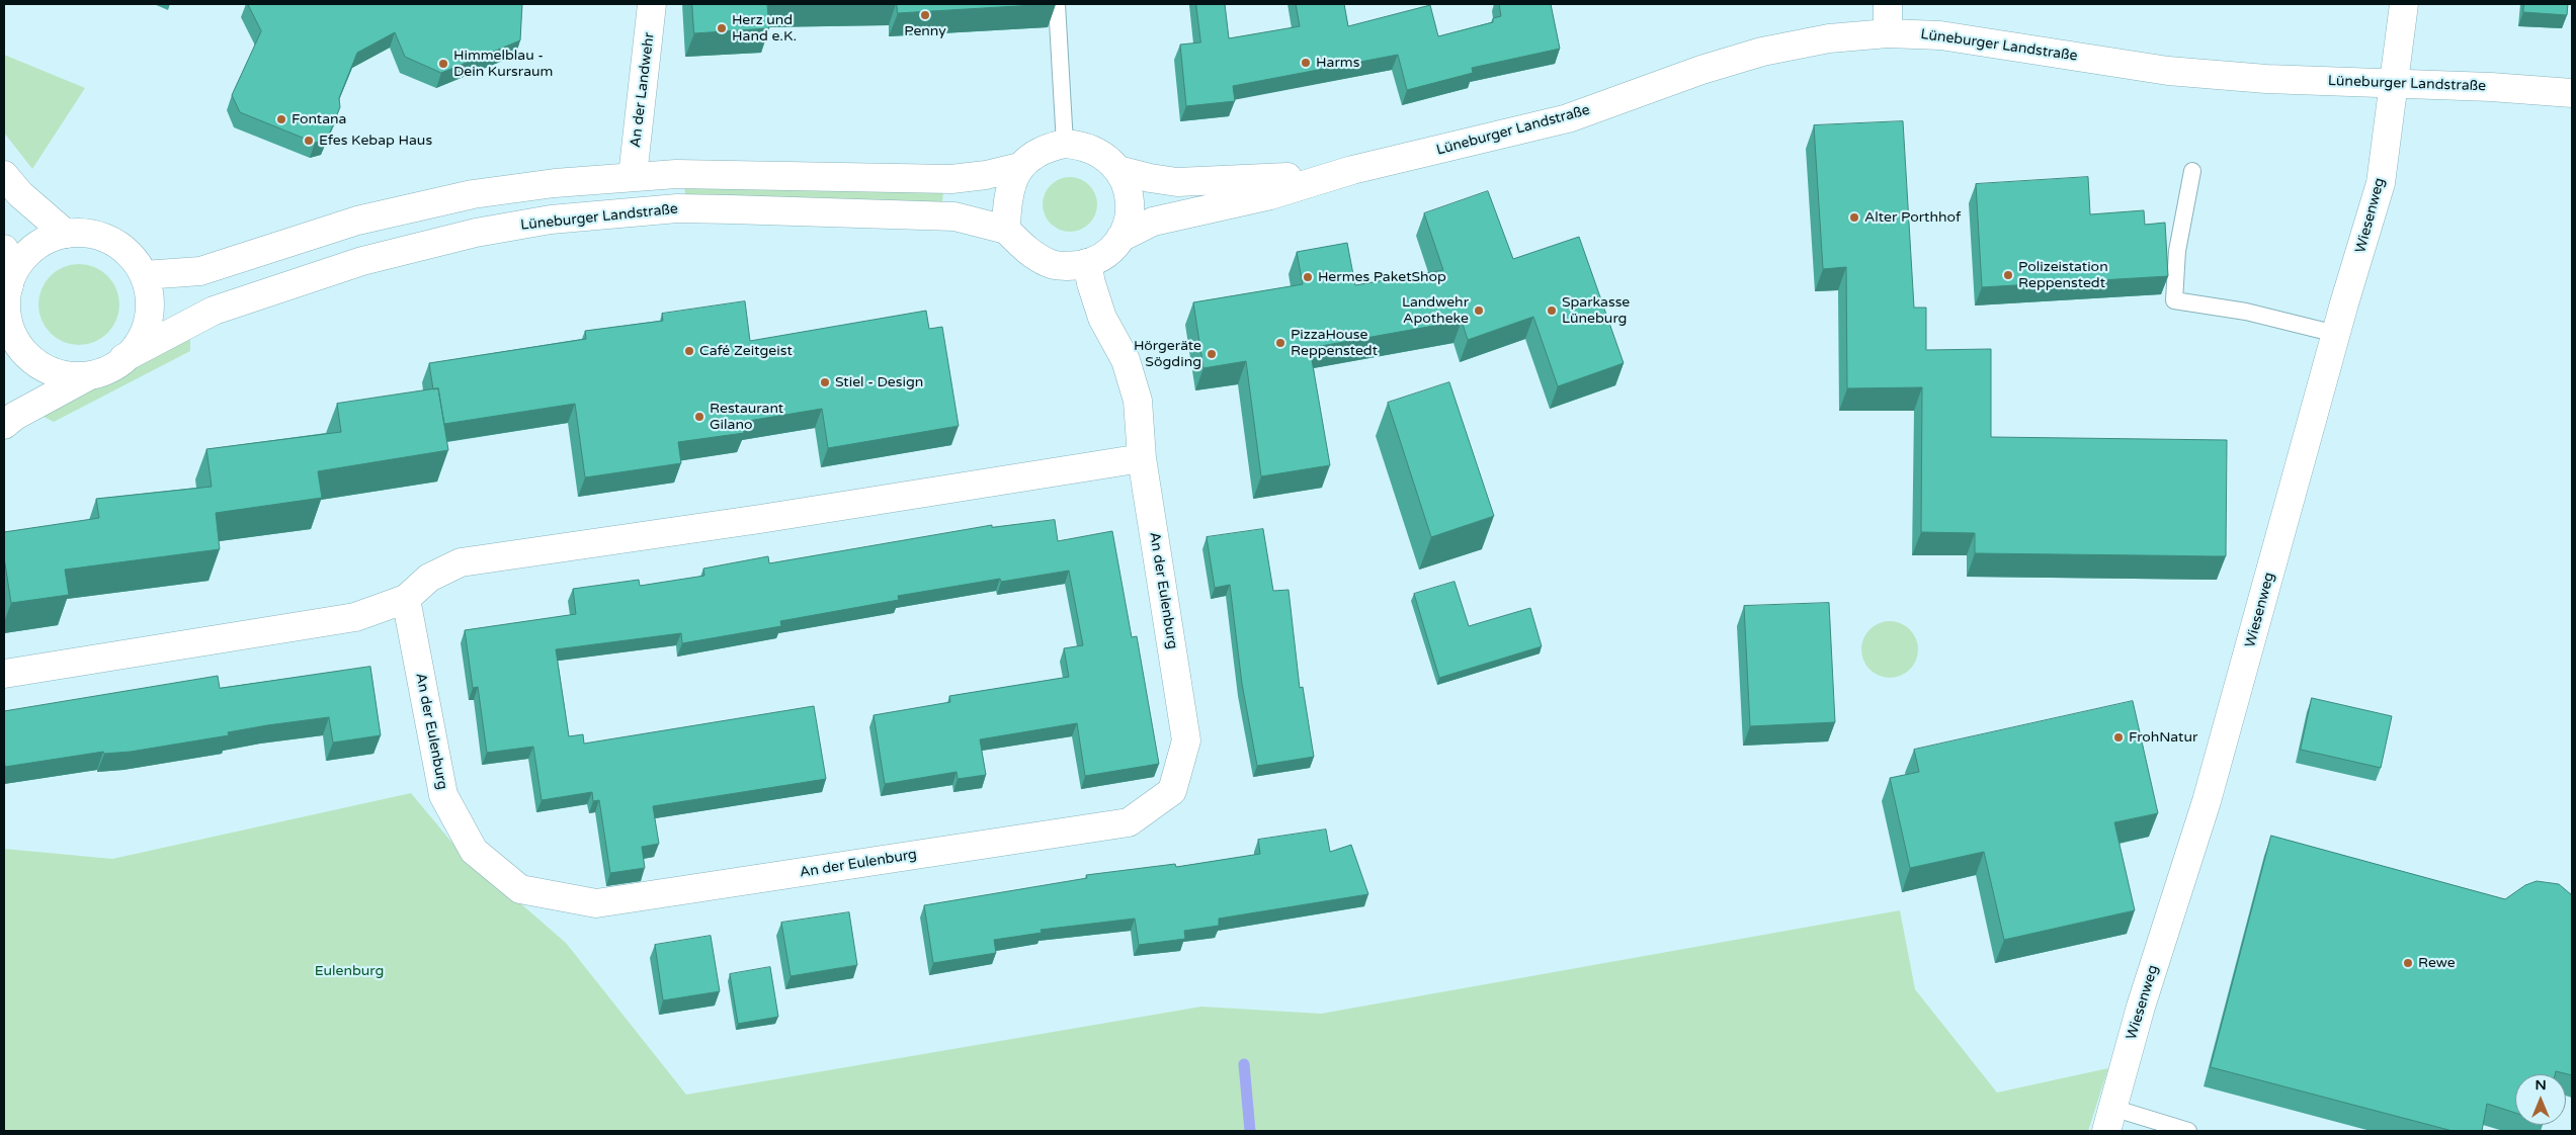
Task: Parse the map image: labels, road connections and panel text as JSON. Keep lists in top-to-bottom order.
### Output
{
  "streets": {
    "main road": [
      "Lüneburger Landstraße",
      "An der Landwehr",
      "Wiesenweg",
      "An der Eulenburg"
    ]
  },
  "crossings": [
    ["Lüneburger Landstraße", "Wiesenweg"],
    ["Lüneburger Landstraße", "An der Eulenburg"]
  ],
  "parks": ["Eulenburg"],
  "places": [
    "Penny",
    "Herz und Hand e.K.",
    "Harms",
    "Himmelblau - Dein Kursraum",
    "Fontana",
    "Efes Kebap Haus",
    "Alter Porthhof",
    "Polizeistation Reppenstedt",
    "Hermes PaketShop",
    "Landwehr Apotheke",
    "Sparkasse Lüneburg",
    "PizzaHouse Reppenstedt",
    "Café Zeitgeist",
    "Hörgeräte Sögding",
    "Stiel - Design",
    "Restaurant Gilano",
    "FrohNatur",
    "Rewe"
  ],
  "north": "top"
}
